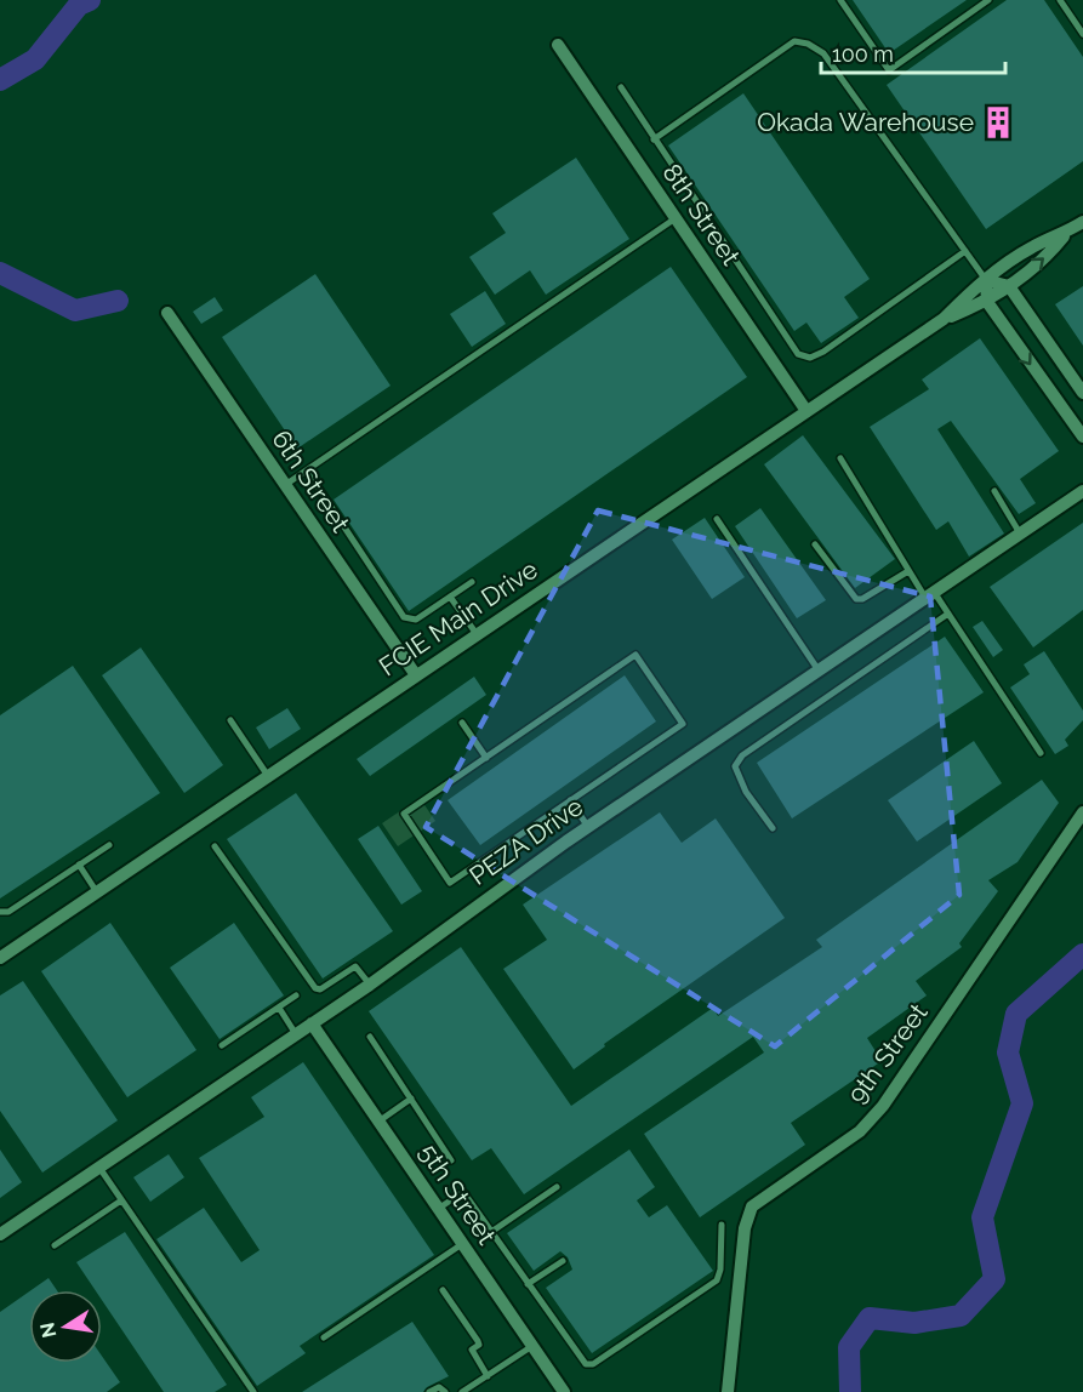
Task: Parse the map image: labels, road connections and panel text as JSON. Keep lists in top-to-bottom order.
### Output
{
  "streets": {
    "street": [
      "8th Street",
      "6th Street",
      "FCIE Main Drive",
      "PEZA Drive",
      "9th Street",
      "5th Street"
    ]
  },
  "crossings": [
    ["8th Street", "FCIE Main Drive"],
    ["6th Street", "FCIE Main Drive"],
    ["PEZA Drive", "5th Street"]
  ],
  "places": {
    "building": ["Okada Warehouse"]
  },
  "scale_bar": "100 m",
  "north": "left"
}
